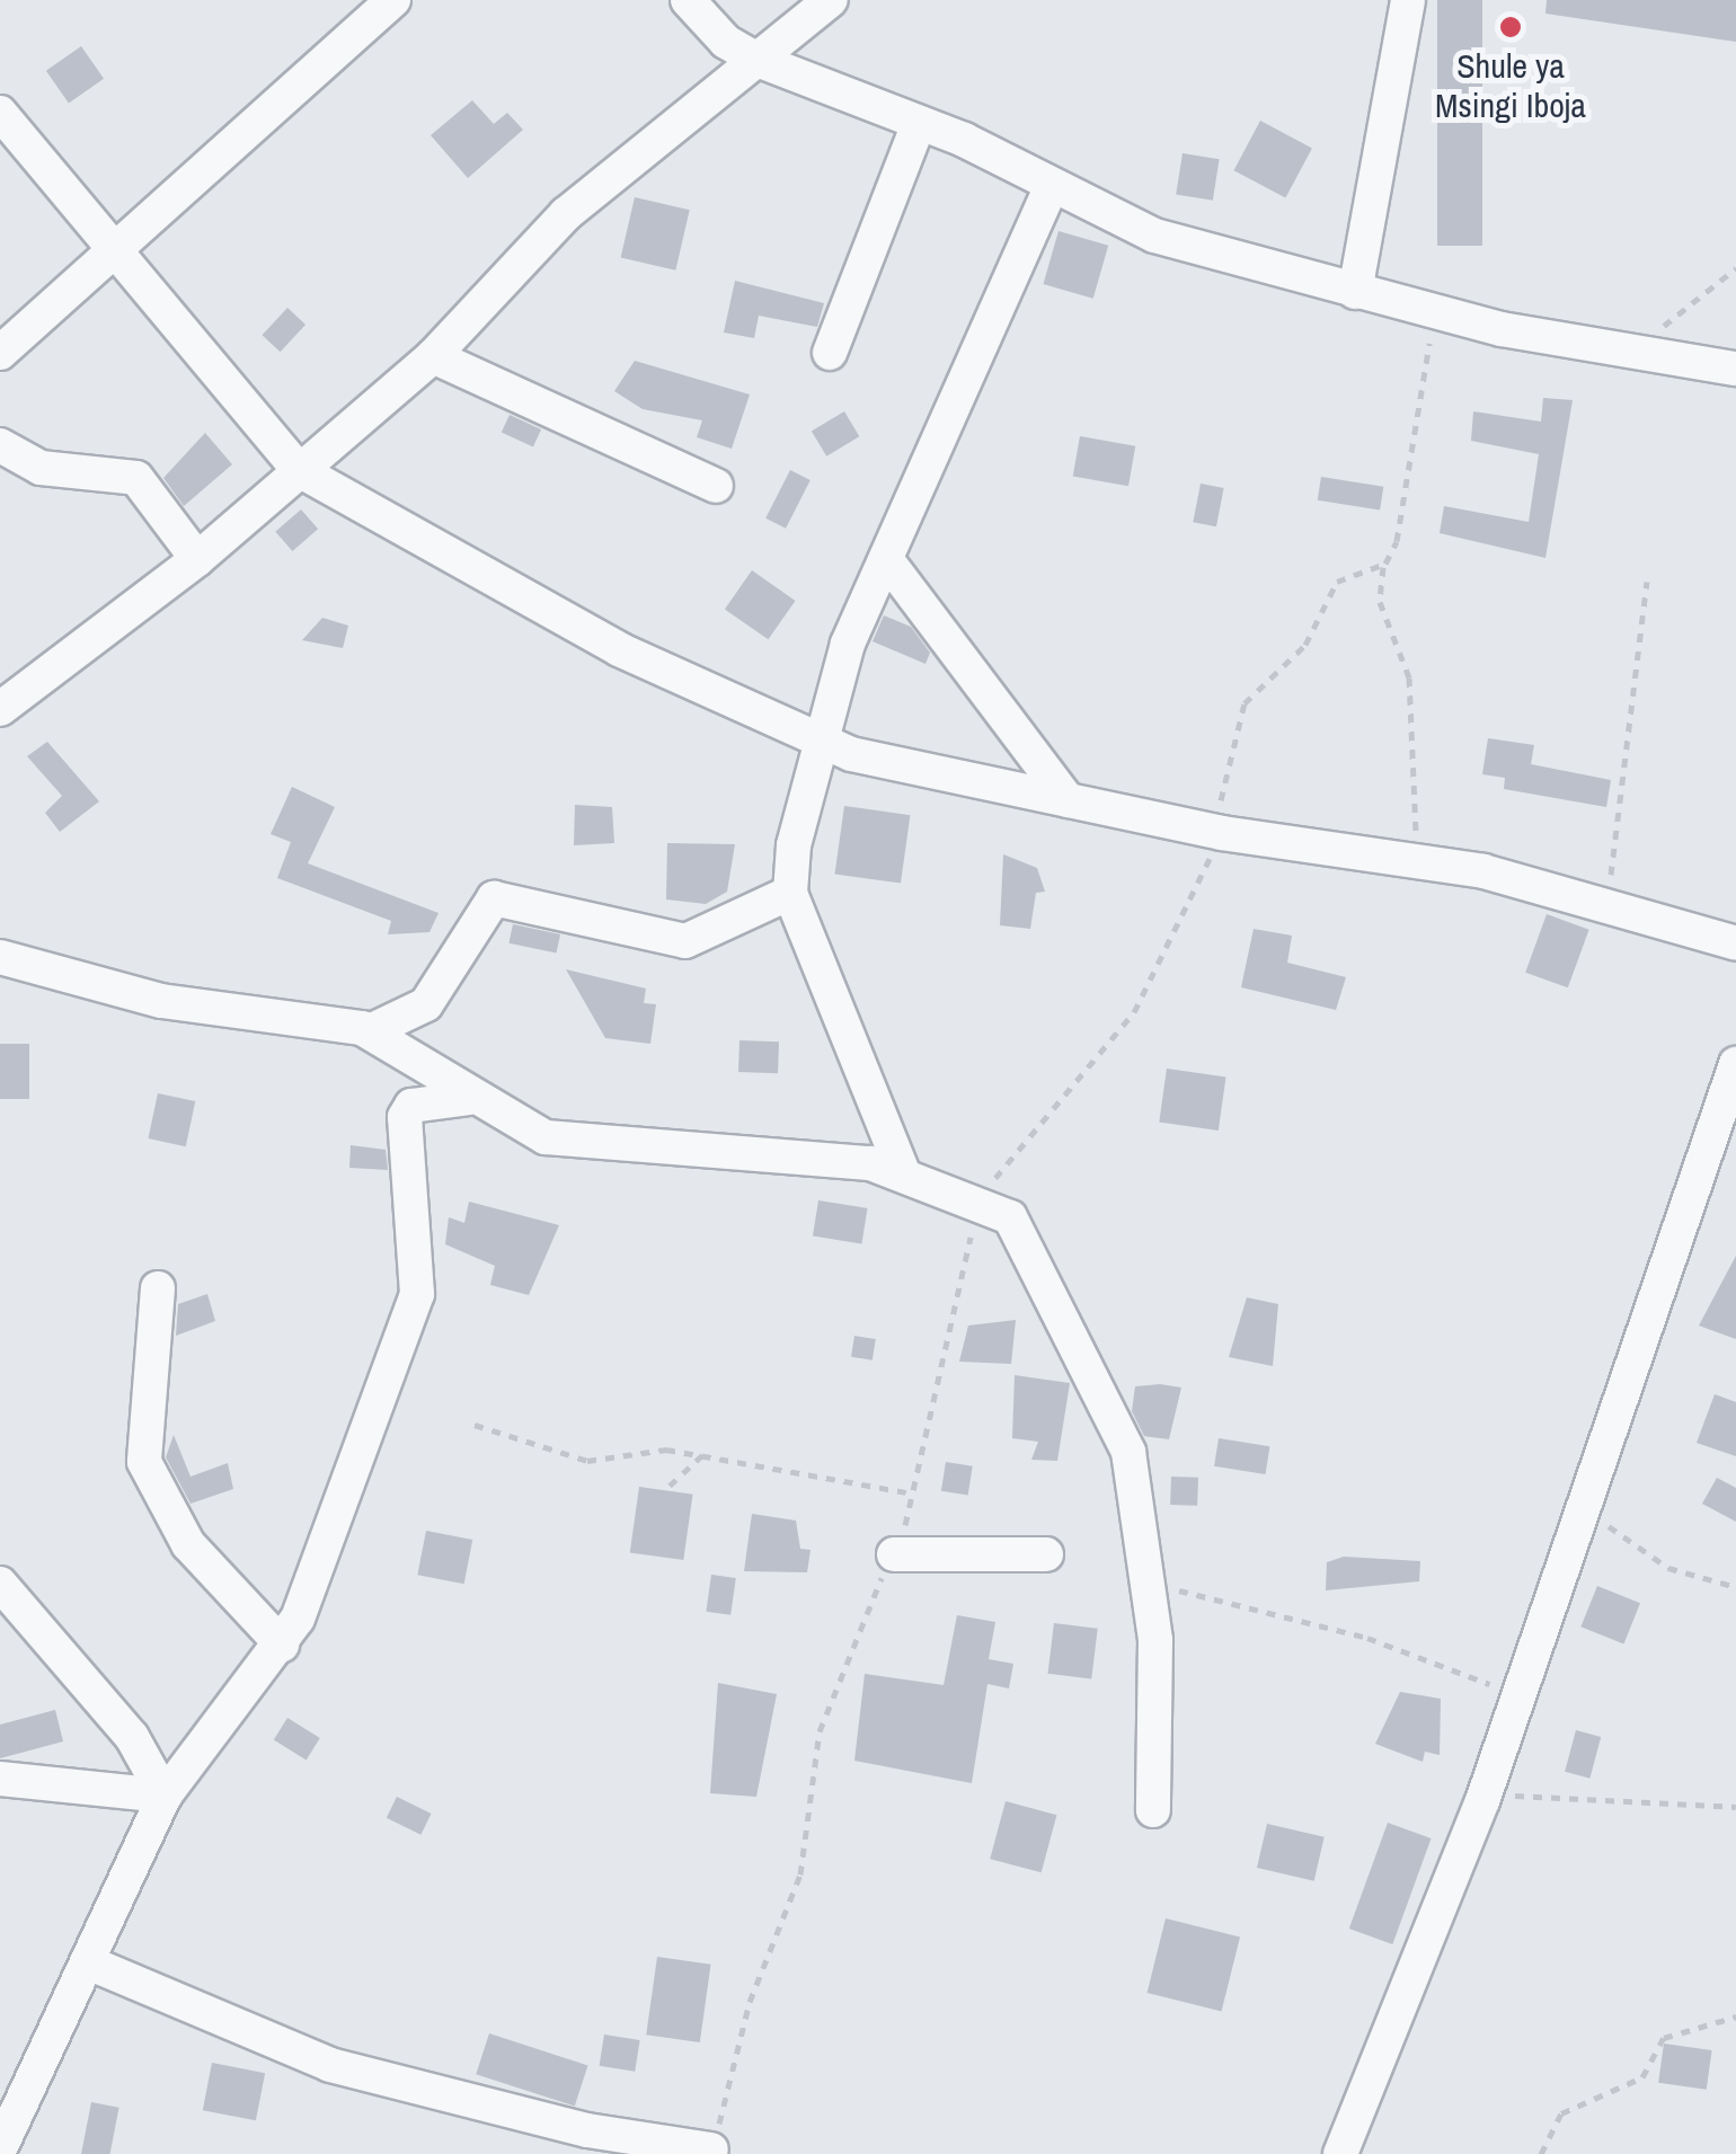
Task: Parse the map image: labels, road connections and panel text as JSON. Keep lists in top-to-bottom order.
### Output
{
  "places": ["Shule ya Msingi Iboja"]
}
